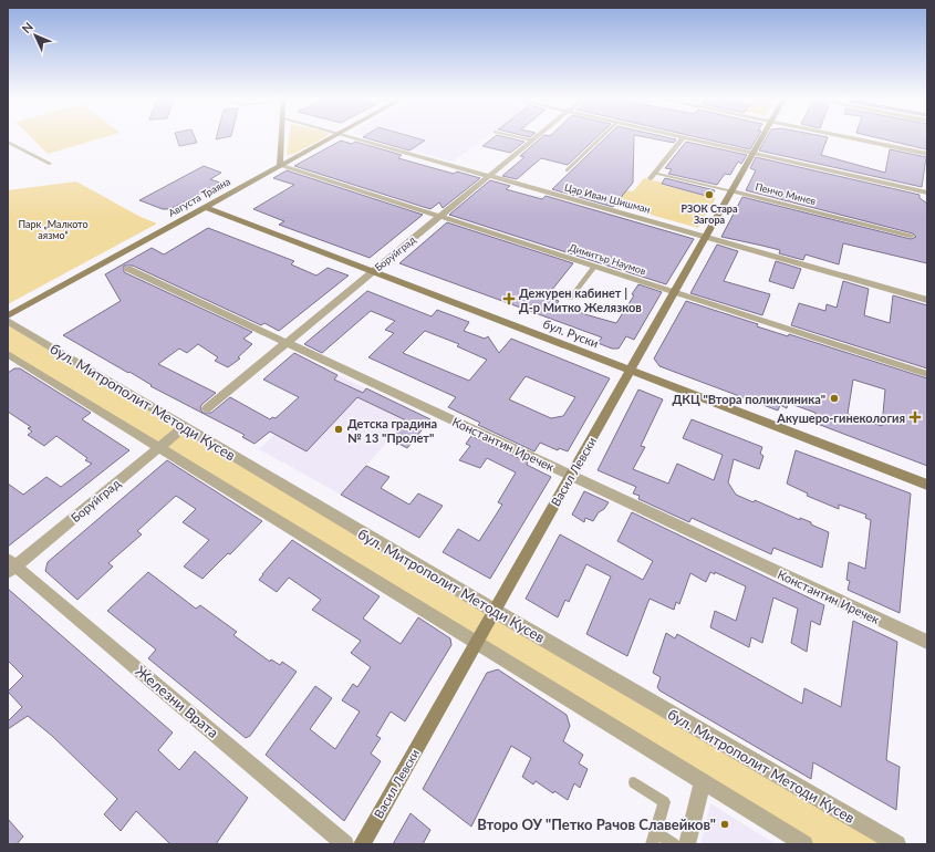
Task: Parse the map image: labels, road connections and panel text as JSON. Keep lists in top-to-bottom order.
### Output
{
  "streets": {
    "street": [
      "Пенчо Минев",
      "Августа Траяна",
      "Цар Иван Шишман",
      "Боруйград",
      "Димитър Наумов",
      "бул. Руски",
      "бул. Митрополит Методи Кусев",
      "Константин Иречек",
      "Васил Левски",
      "Железни Врата"
    ]
  },
  "crossings": [
    ["Пенчо Минев", "Васил Левски"],
    ["Августа Траяна", "Димитър Наумов"],
    ["Августа Траяна", "бул. Руски"],
    ["Цар Иван Шишман", "Боруйград"],
    ["Цар Иван Шишман", "Васил Левски"],
    ["Боруйград", "Димитър Наумов"],
    ["Боруйград", "бул. Руски"],
    ["Боруйград", "бул. Митрополит Методи Кусев"],
    ["Боруйград", "Константин Иречек"],
    ["Боруйград", "Железни Врата"],
    ["Димитър Наумов", "Васил Левски"],
    ["бул. Руски", "Васил Левски"],
    ["бул. Митрополит Методи Кусев", "Васил Левски"],
    ["Константин Иречек", "Васил Левски"]
  ],
  "parks": ["Парк „Малкото аязмо“"],
  "places": {
    "other": [
      "РЗОК Стара Загора",
      "ДКЦ \"Втора поликлиника\"",
      "Детска градина № 13 \"Пролет\"",
      "Второ ОУ \"Петко Рачов Славейков\""
    ],
    "health": ["Дежурен кабинет | Д-р Митко Желязков", "Акушеро-гинекология"]
  },
  "north": "top left"
}
